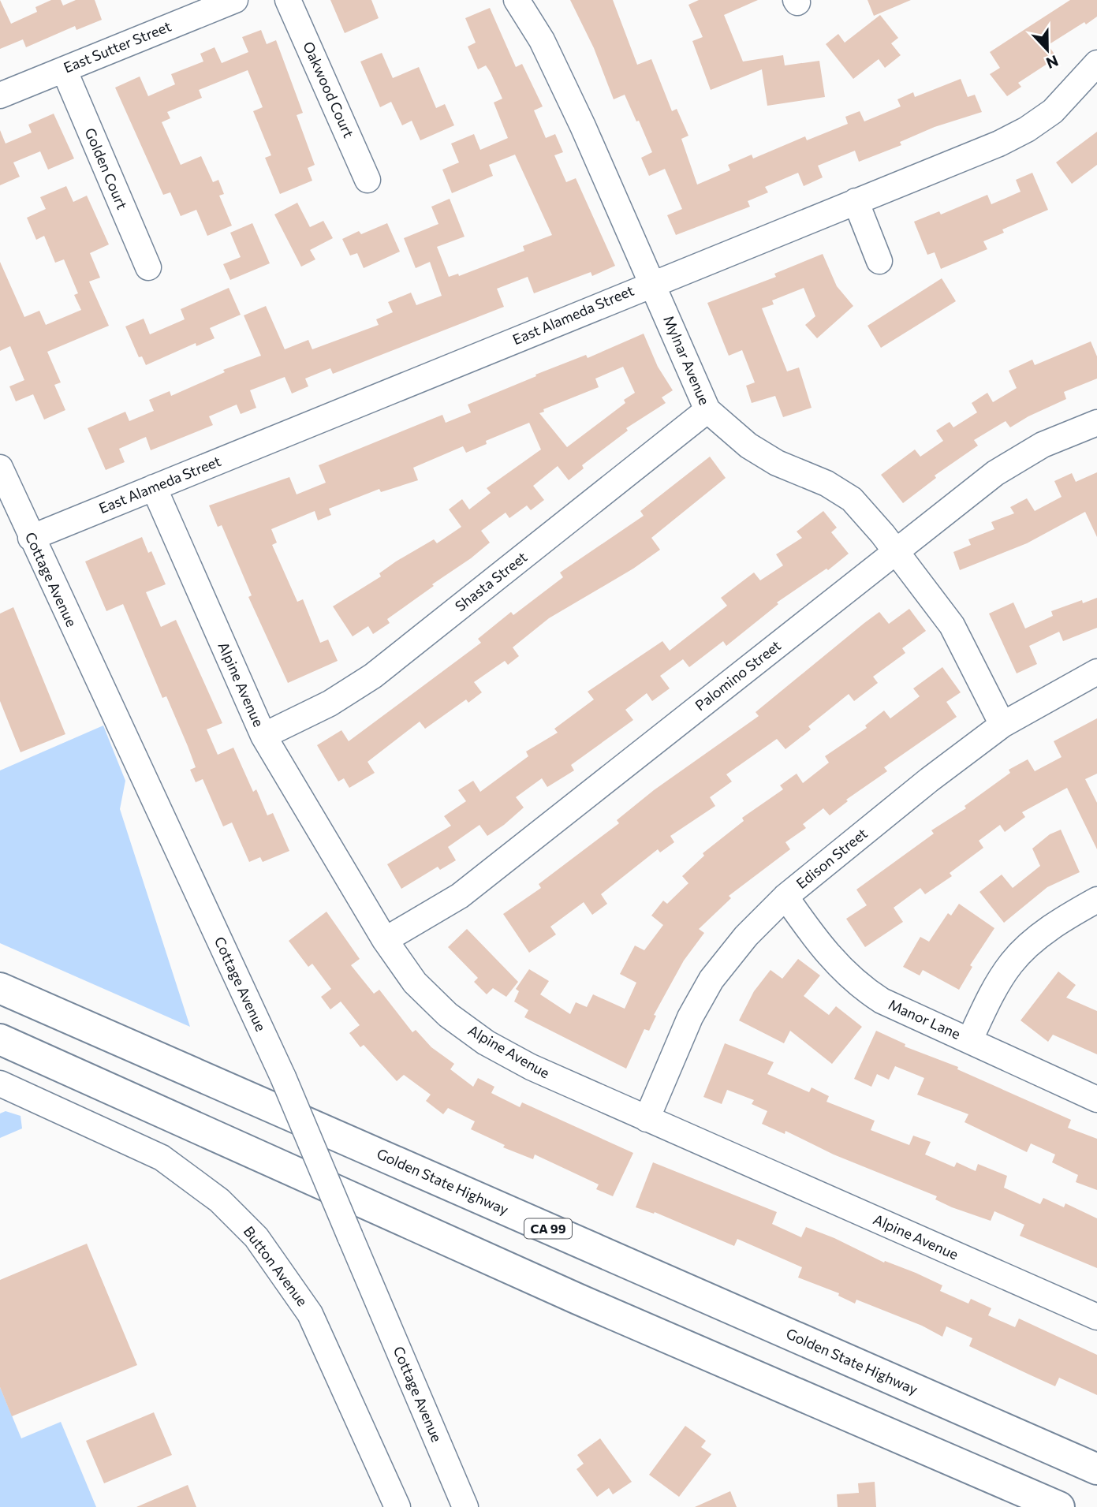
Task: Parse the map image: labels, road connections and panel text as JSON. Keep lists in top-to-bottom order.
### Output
{
  "streets": {
    "highway": ["Golden State Highway", "CA 99"],
    "street": [
      "East Sutter Street",
      "Oakwood Court",
      "Golden Court",
      "East Alameda Street",
      "Mylnar Avenue",
      "Cottage Avenue",
      "Shasta Street",
      "Palomino Street",
      "Alpine Avenue",
      "Edison Street",
      "Manor Lane",
      "Button Avenue"
    ]
  },
  "crossings": [
    ["East Sutter Street", "Golden Court"],
    ["East Alameda Street", "Mylnar Avenue"],
    ["East Alameda Street", "Cottage Avenue"],
    ["East Alameda Street", "Alpine Avenue"],
    ["Mylnar Avenue", "Shasta Street"],
    ["Mylnar Avenue", "Palomino Street"],
    ["Mylnar Avenue", "Edison Street"],
    ["Shasta Street", "Alpine Avenue"],
    ["Palomino Street", "Alpine Avenue"],
    ["Alpine Avenue", "Edison Street"],
    ["Edison Street", "Manor Lane"]
  ],
  "north": "bottom"
}
